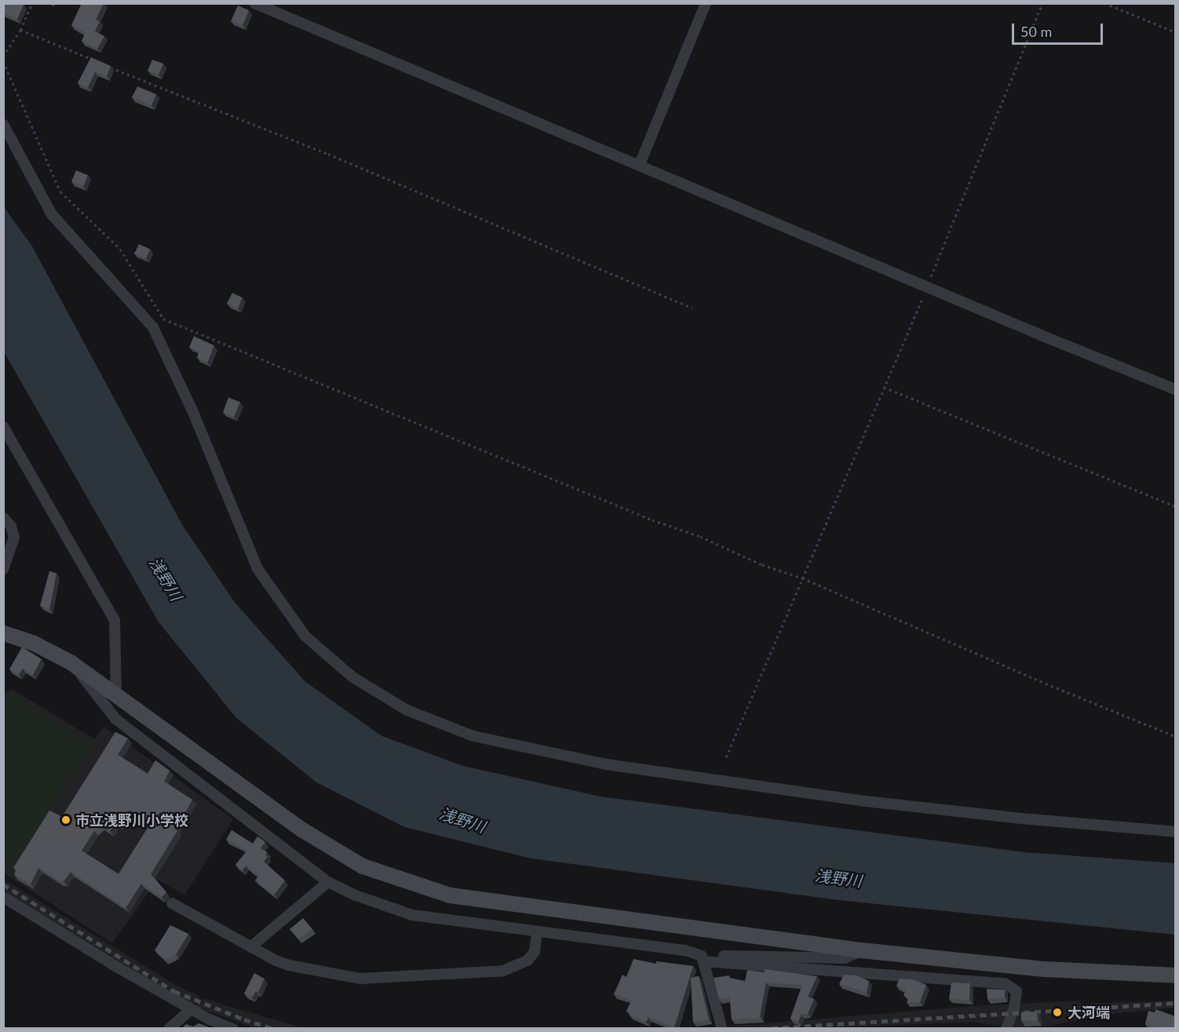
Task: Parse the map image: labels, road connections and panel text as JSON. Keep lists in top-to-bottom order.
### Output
{
  "water": ["浅野川"],
  "places": ["市立浅野川小学校", "大河端"],
  "scale_bar": "50 m"
}
